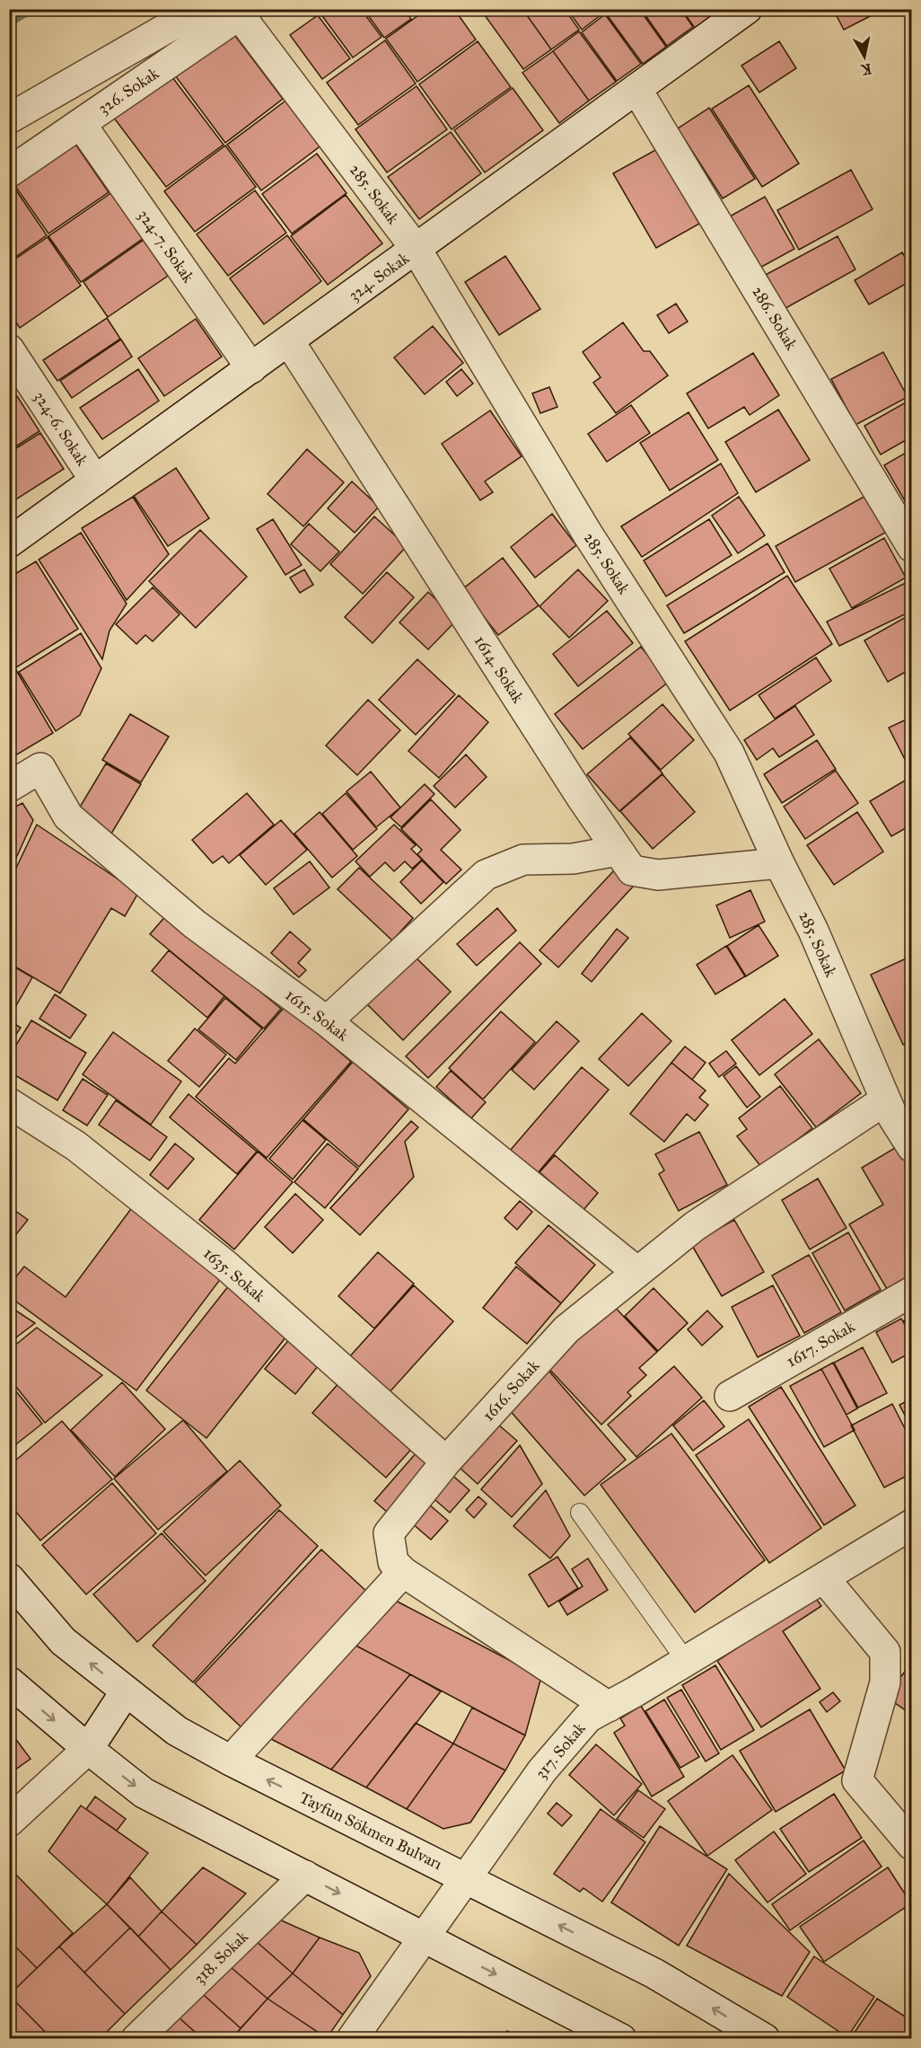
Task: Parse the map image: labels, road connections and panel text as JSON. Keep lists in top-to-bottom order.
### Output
{
  "streets": {
    "street": [
      "326. Sokak",
      "285. Sokak",
      "324-7. Sokak",
      "324. Sokak",
      "286. Sokak",
      "324-6. Sokak",
      "1614. Sokak",
      "1615. Sokak",
      "1635. Sokak",
      "1617. Sokak",
      "1616. Sokak",
      "317. Sokak",
      "Tayfun Sökmen Bulvarı",
      "318. Sokak"
    ]
  },
  "crossings": [
    ["326. Sokak", "285. Sokak"],
    ["326. Sokak", "324-7. Sokak"],
    ["285. Sokak", "324. Sokak"],
    ["285. Sokak", "1614. Sokak"],
    ["285. Sokak", "1616. Sokak"],
    ["324-7. Sokak", "324. Sokak"],
    ["324. Sokak", "286. Sokak"],
    ["324. Sokak", "324-6. Sokak"],
    ["324. Sokak", "1614. Sokak"],
    ["1615. Sokak", "1616. Sokak"],
    ["1635. Sokak", "1616. Sokak"],
    ["1616. Sokak", "317. Sokak"],
    ["317. Sokak", "Tayfun Sökmen Bulvarı"]
  ],
  "north": "bottom"
}
